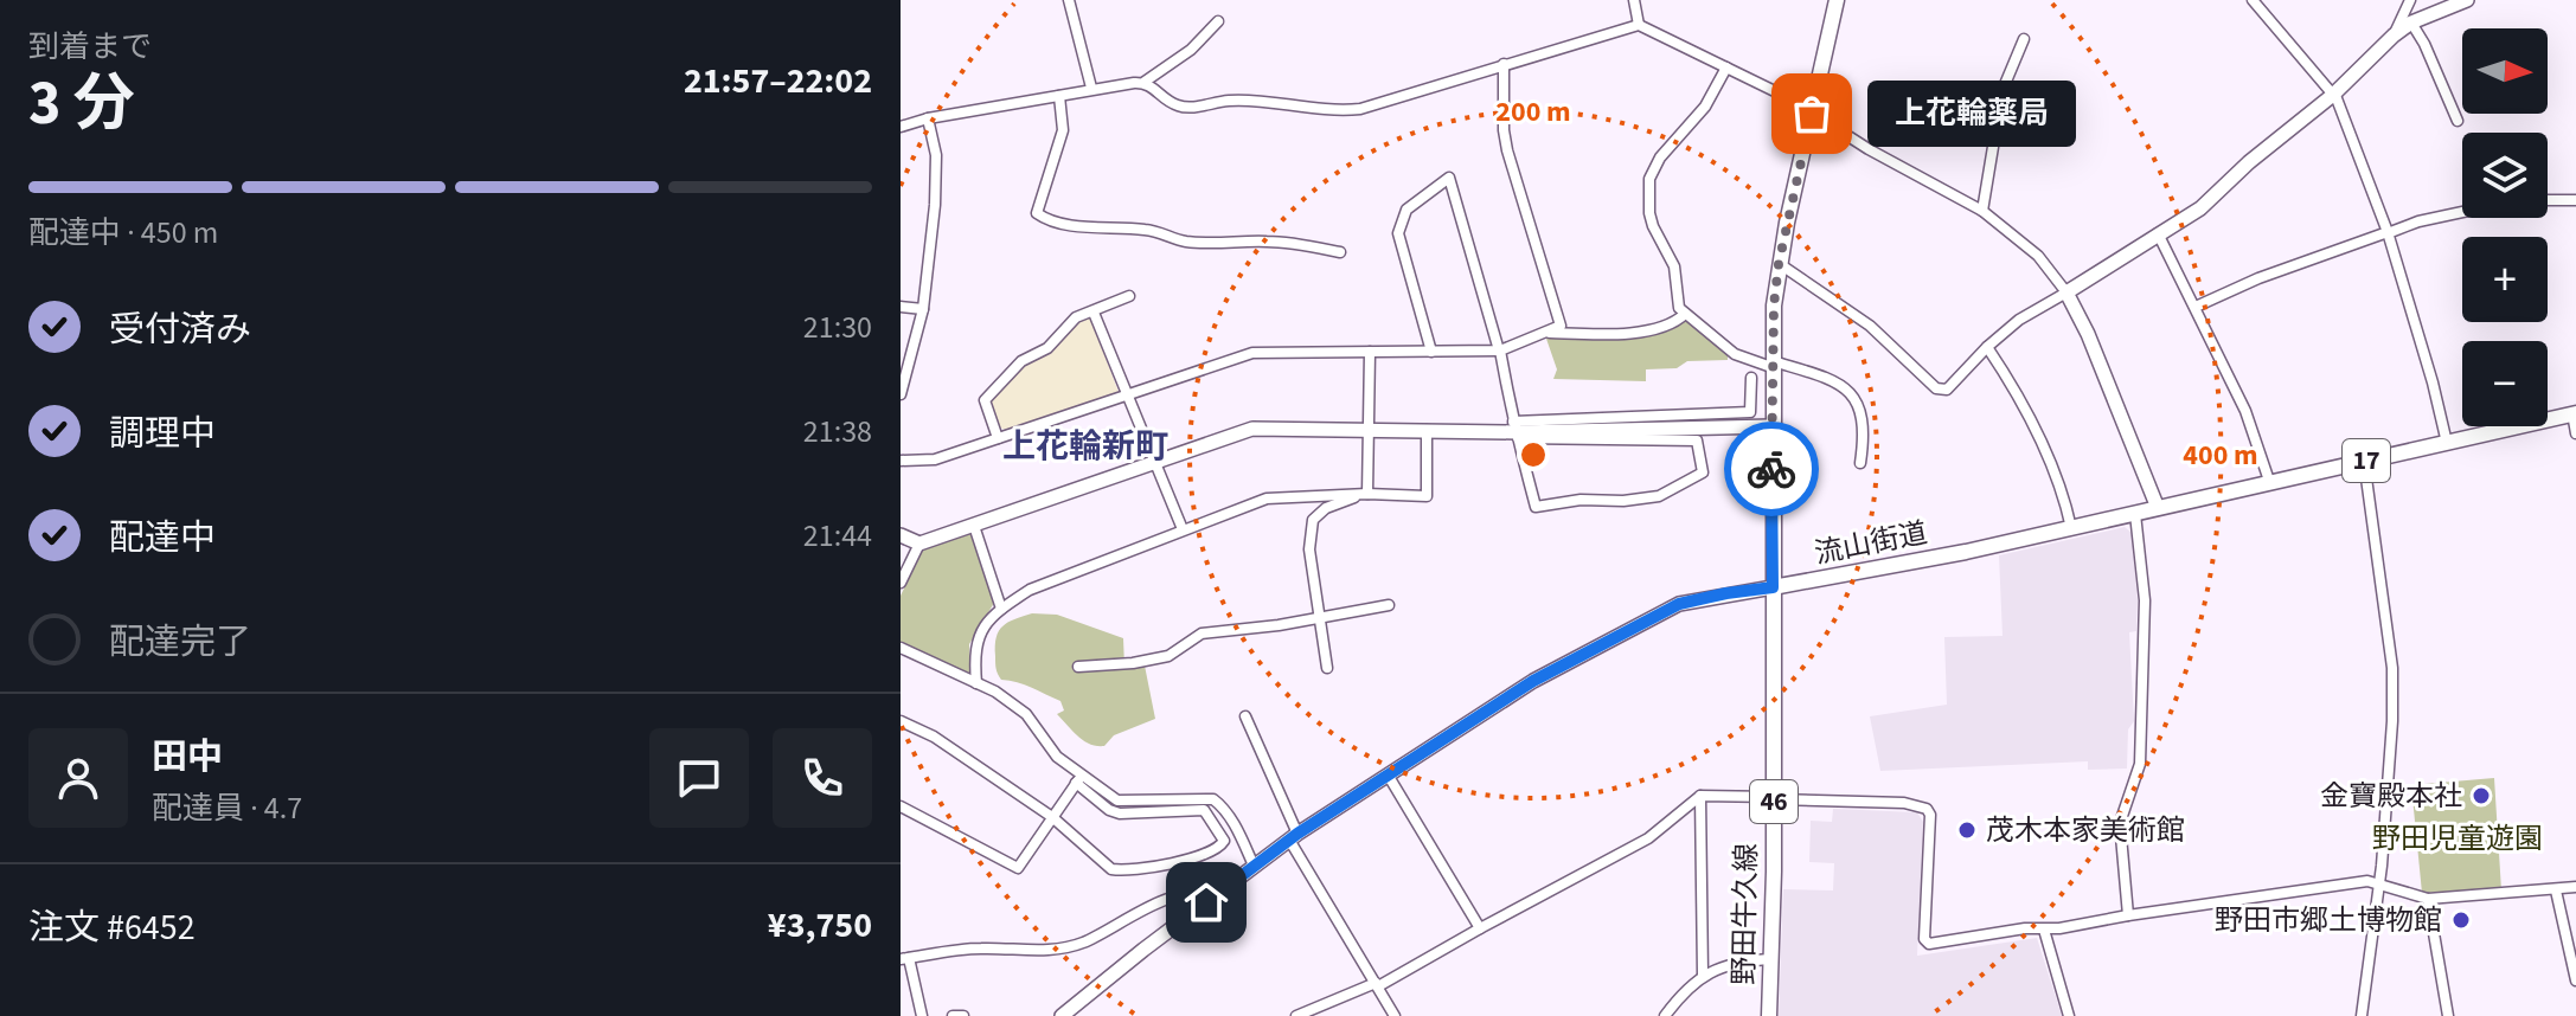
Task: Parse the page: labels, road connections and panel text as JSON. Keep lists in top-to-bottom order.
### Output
{
  "streets": {
    "main road": [
      "17",
      "流山街道",
      "46",
      "野田牛久線"
    ]
  },
  "crossings": [
    ["流山街道", "野田牛久線"]
  ],
  "districts": ["上花輪新町"],
  "parks": ["野田児童遊園"],
  "places": [
    "上花輪薬局",
    "金寶殿本社",
    "茂木本家美術館",
    "野田市郷土博物館"
  ],
  "north": "right",
  "page": {
    "heading": ["3 分", "到着まで", "21:57–22:02"],
    "panel": [
      "田中",
      "配達員 · 4.7",
      "注文 #6452",
      "¥3,750"
    ],
    "map_buttons": ["+", "−"],
    "bubble": "上花輪薬局",
    "bar": "配達中 · 450 m",
    "list": [
      ["受付済み", "21:30"],
      ["調理中", "21:38"],
      ["配達中", "21:44"],
      "配達完了"
    ]
  },
  "rings": ["200 m", "400 m"]
}
